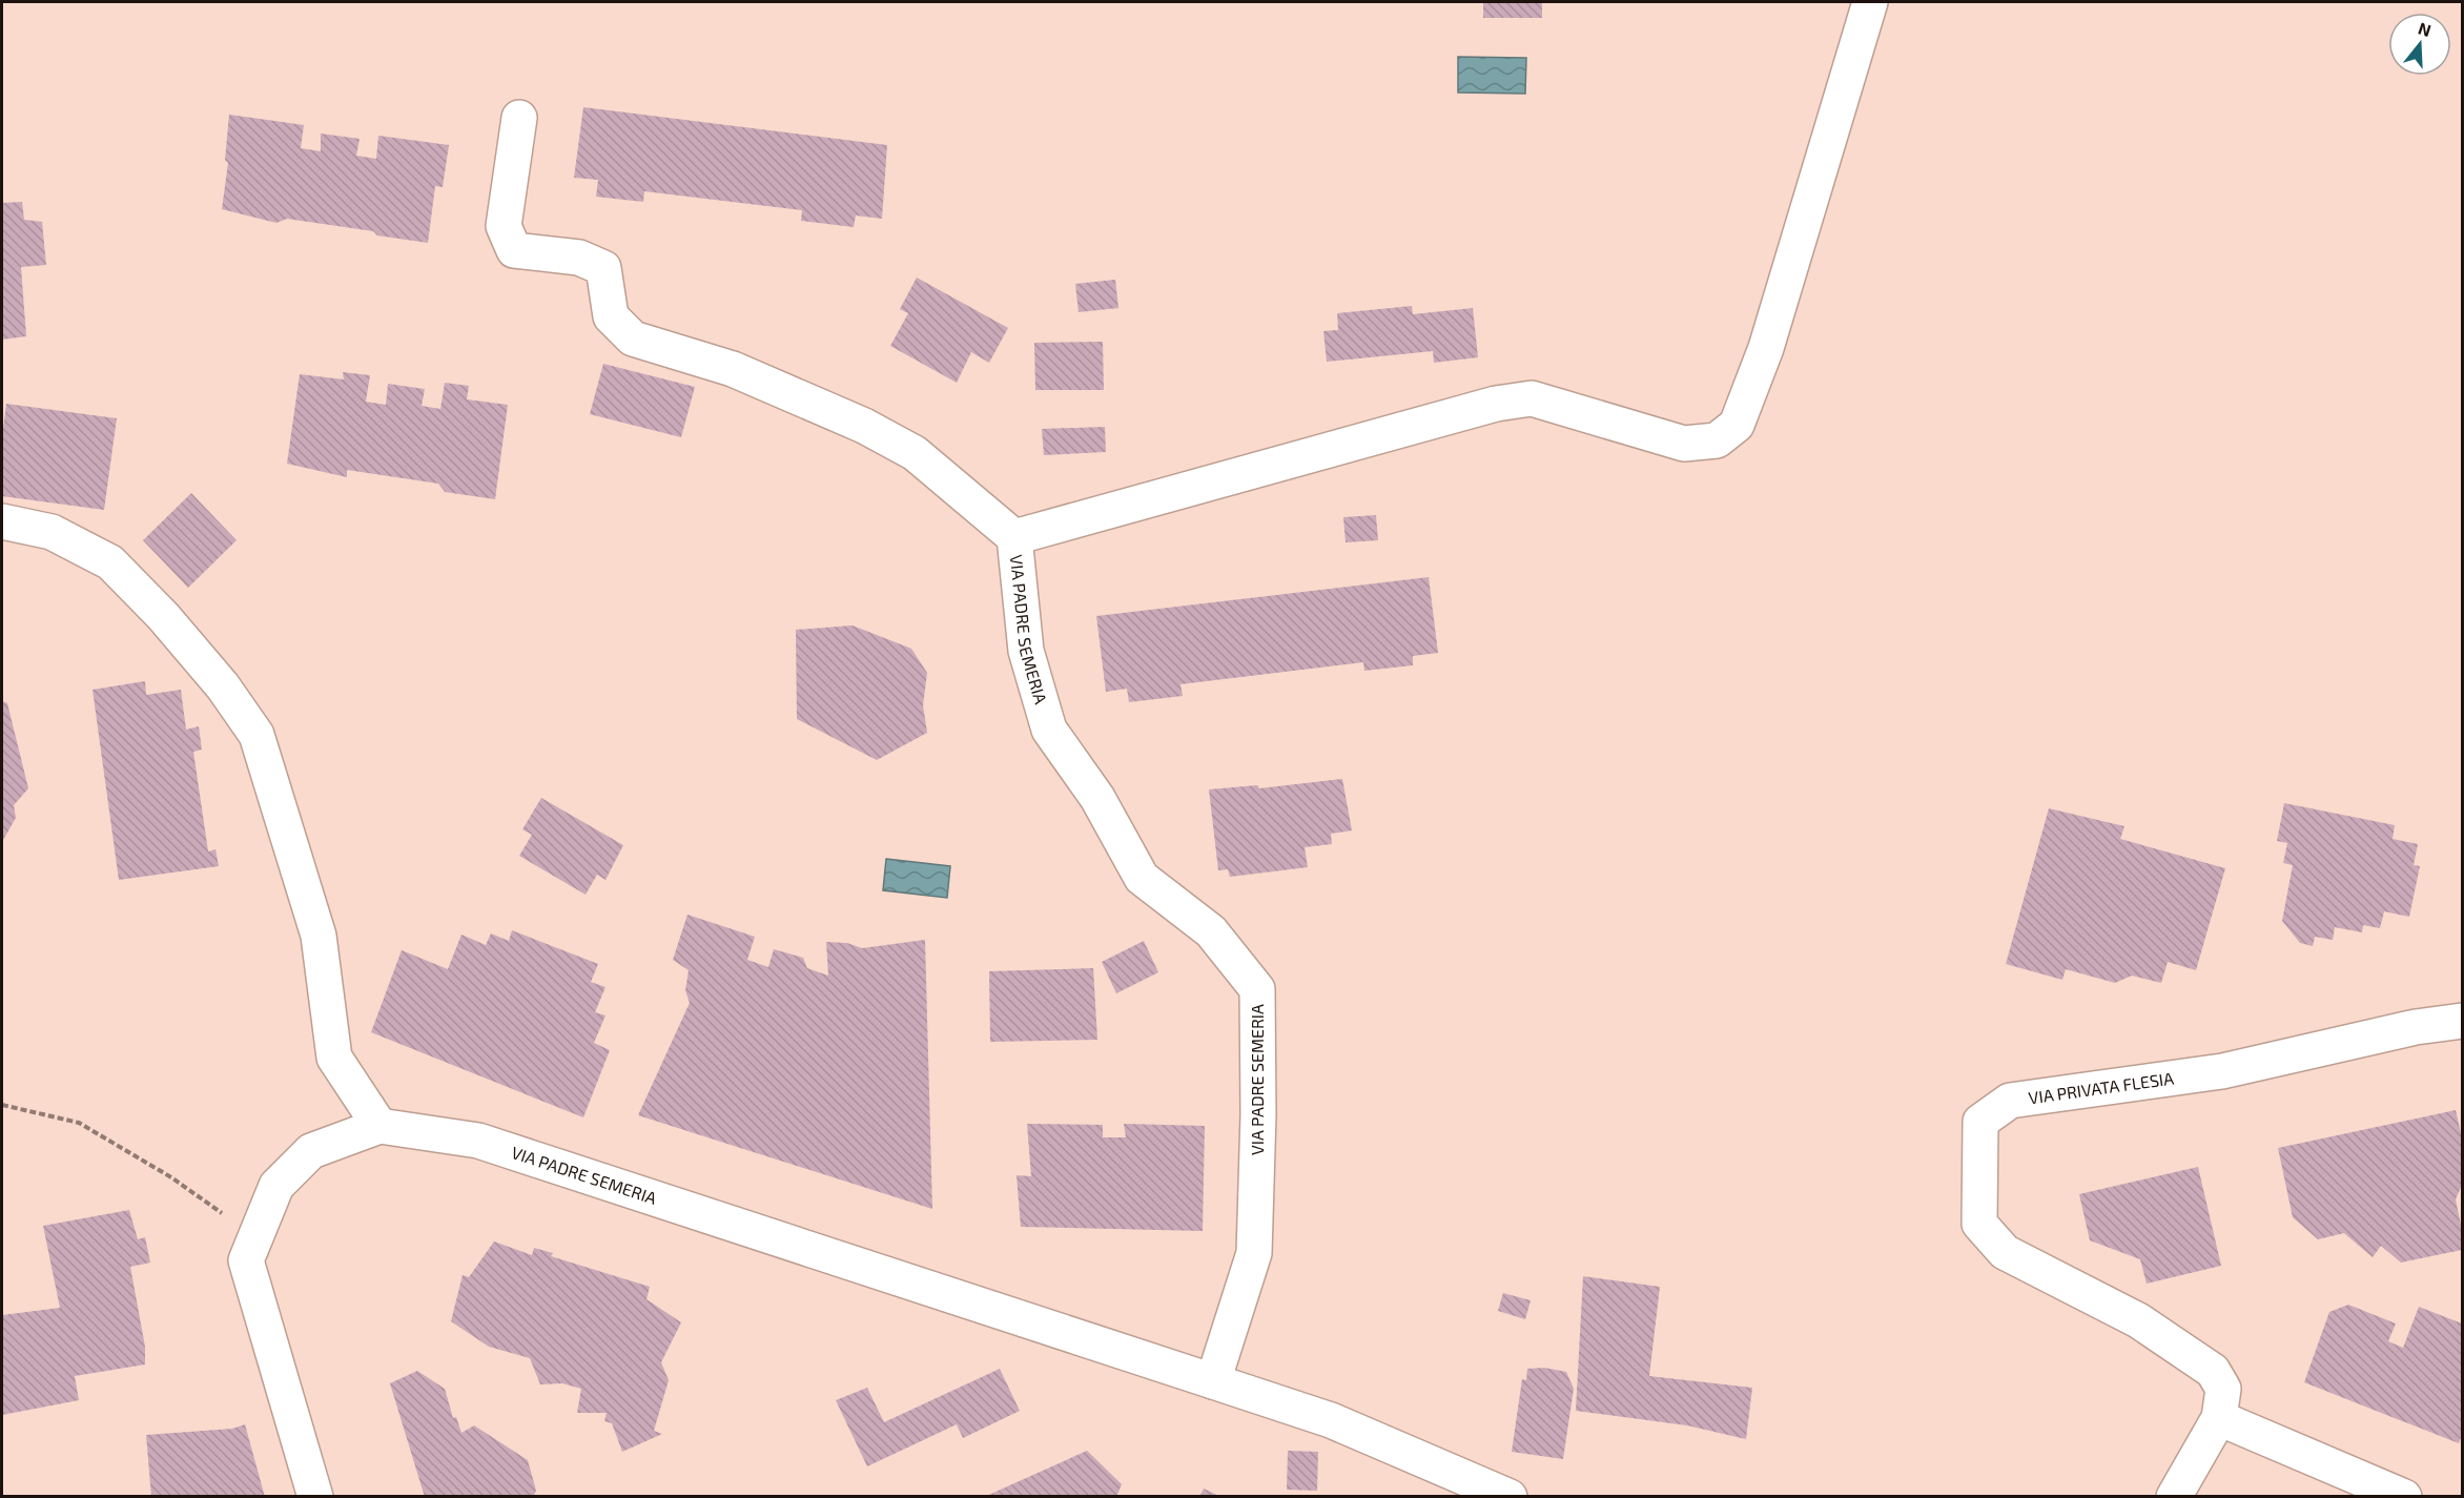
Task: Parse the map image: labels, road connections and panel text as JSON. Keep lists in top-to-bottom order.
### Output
{
  "streets": {
    "street": ["VIA PADRE SEMERIA", "VIA PRIVATA FLESIA"]
  },
  "north": "top"
}
